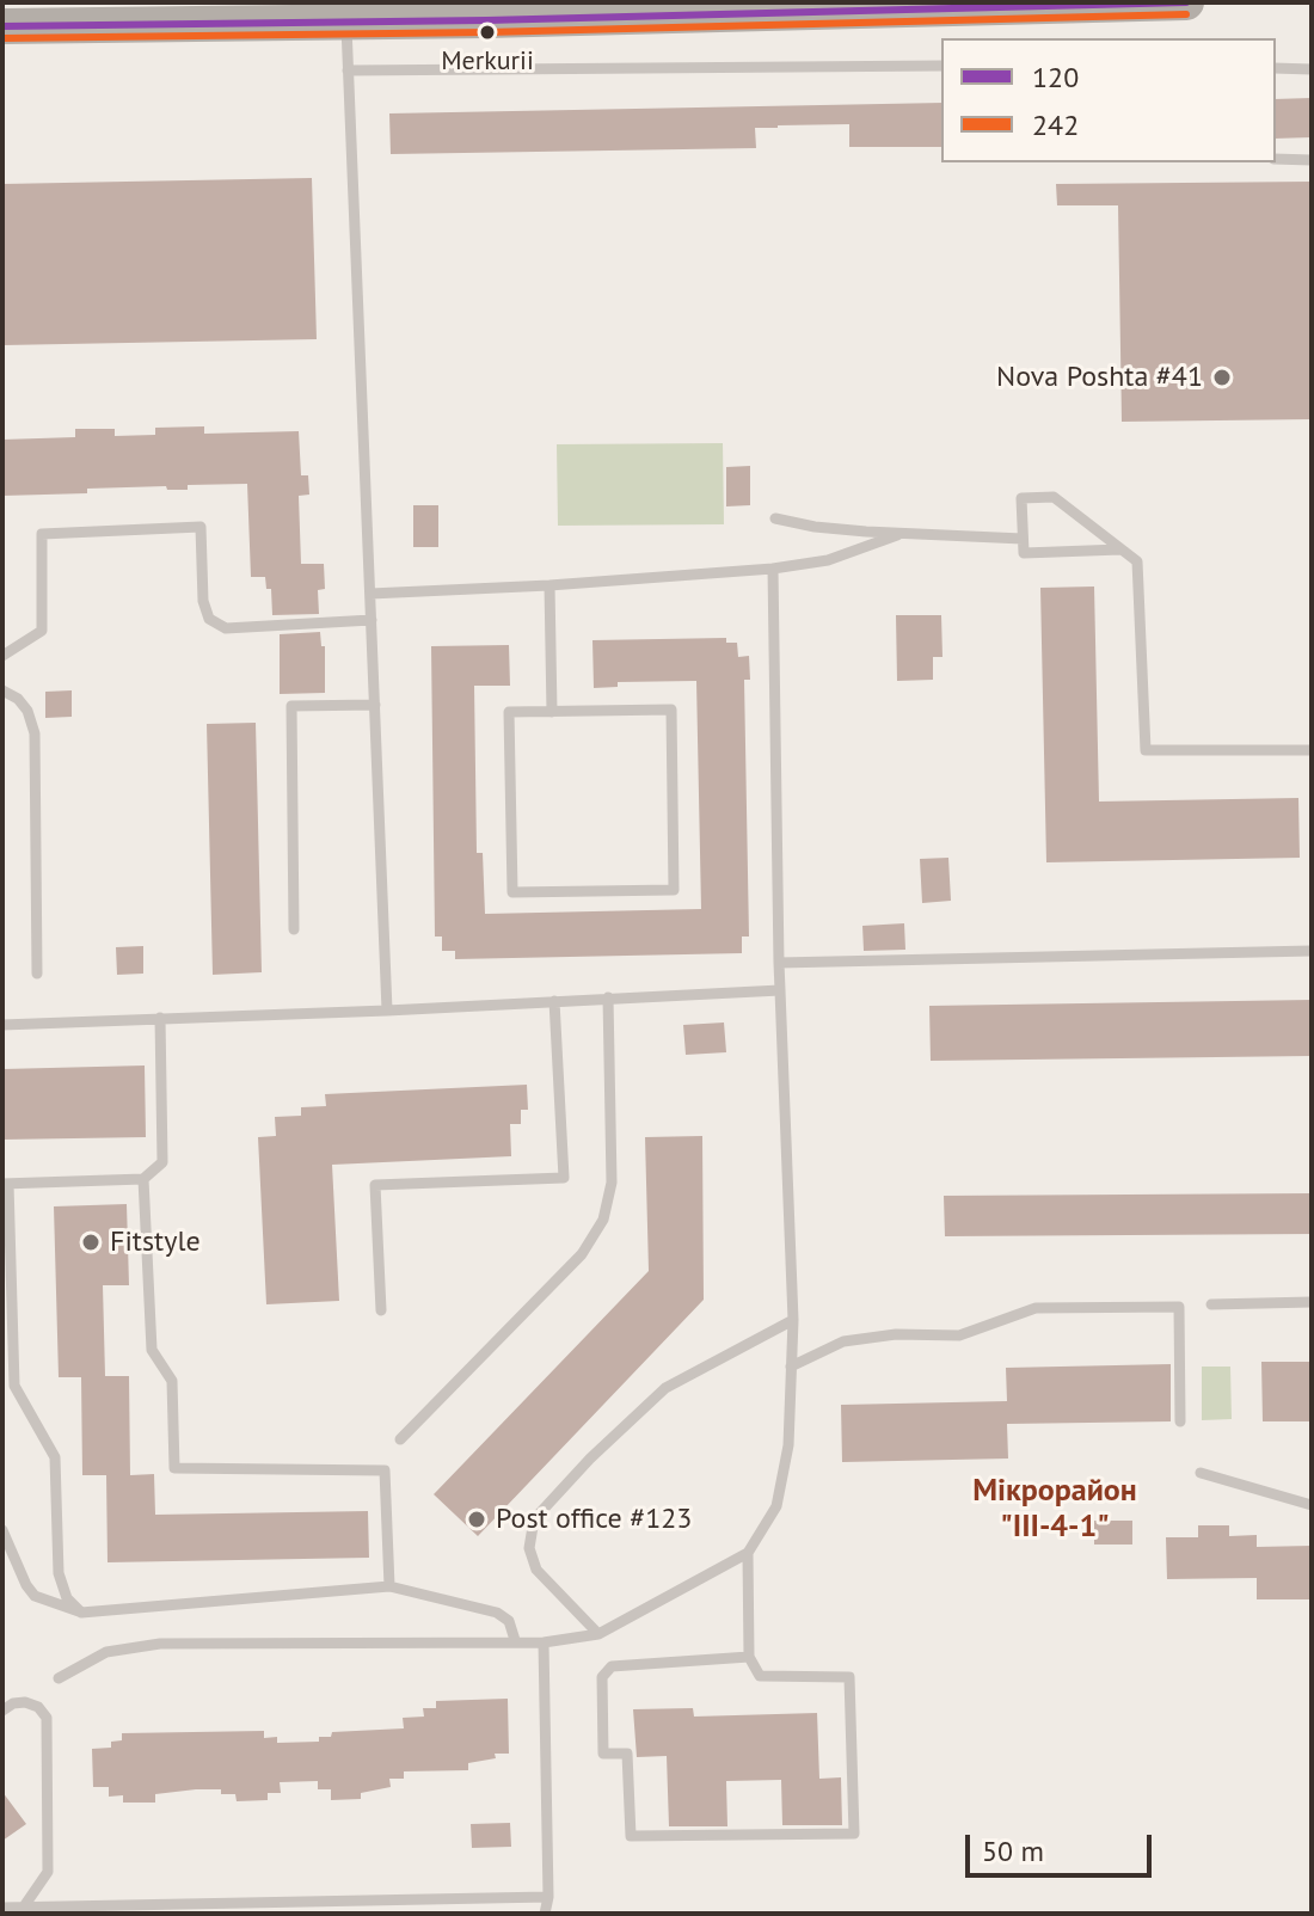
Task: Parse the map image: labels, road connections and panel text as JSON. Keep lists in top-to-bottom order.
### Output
{
  "districts": ["Мікрорайон \"ІІІ-4-1\""],
  "places": [
    "Merkurii",
    "Nova Poshta #41",
    "Fitstyle",
    "Post office #123"
  ],
  "lines": ["transit line 120", "transit line 242"],
  "legend": ["120", "242"],
  "scale_bar": "50 m"
}
